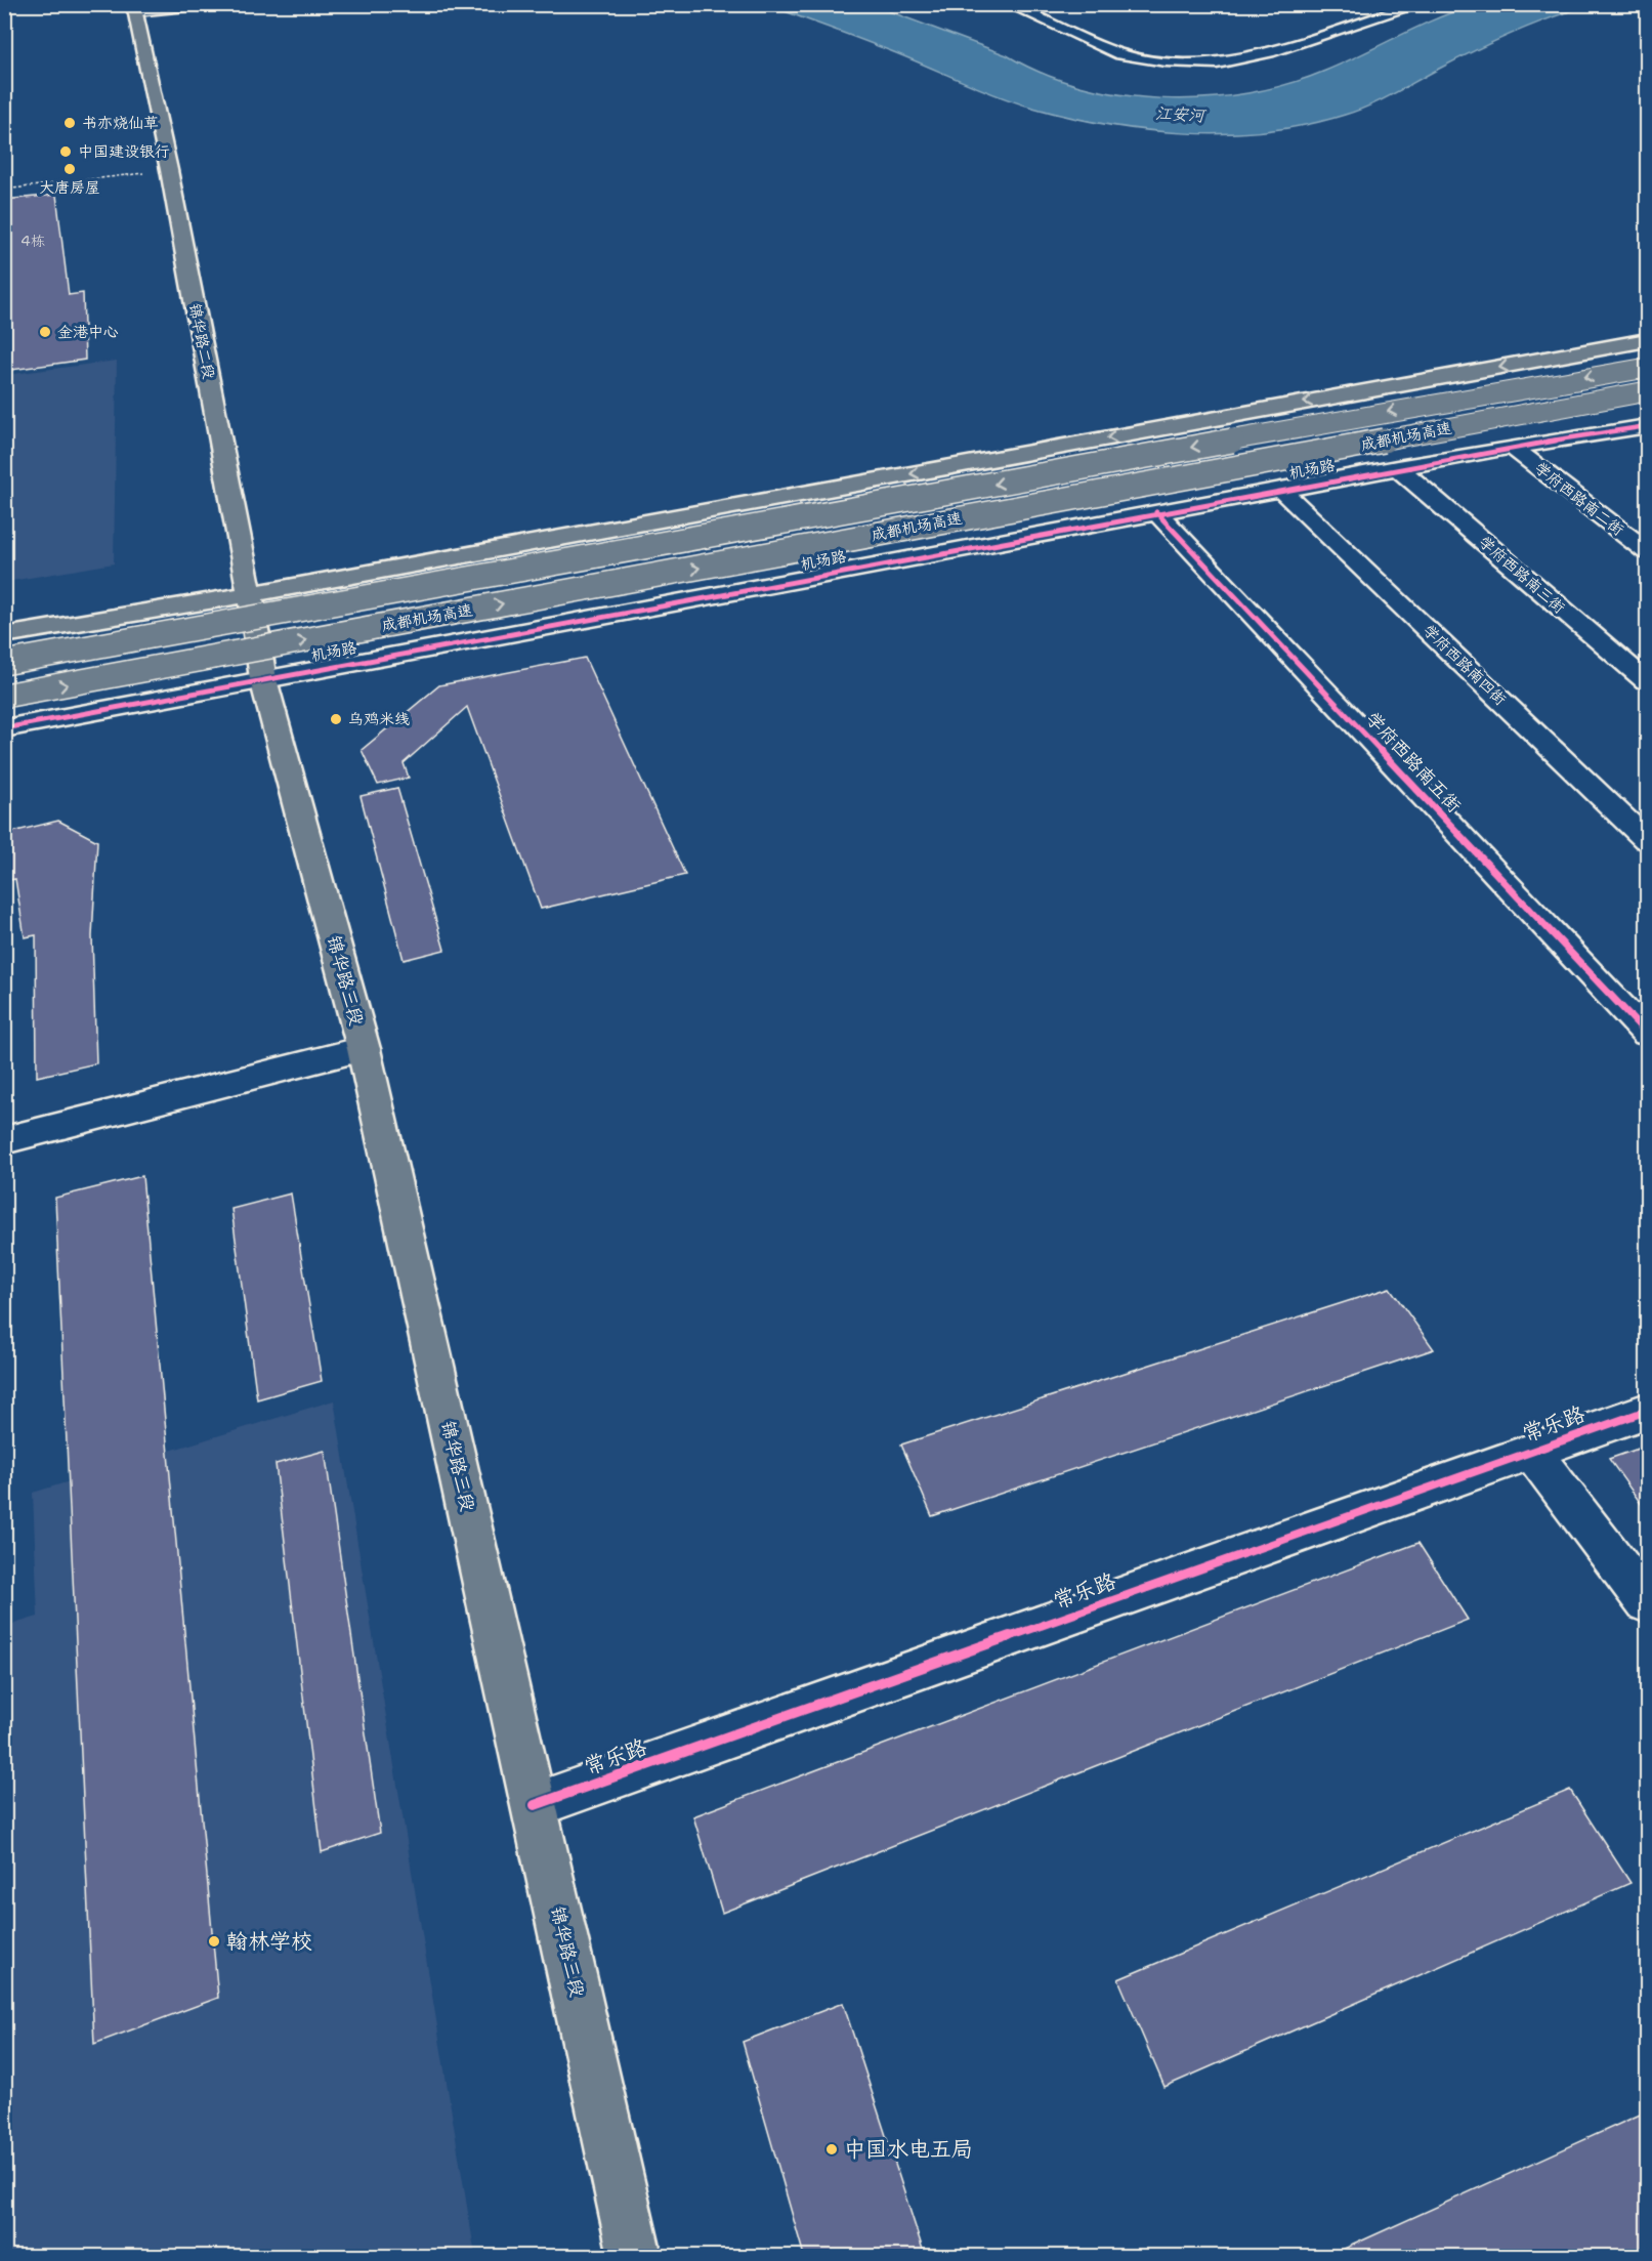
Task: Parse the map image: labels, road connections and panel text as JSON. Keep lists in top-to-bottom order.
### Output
{
  "streets": {
    "main road": ["锦华路二段", "成都机场高速", "锦华路三段"],
    "street": [
      "机场路",
      "学府西路南二街",
      "学府西路南三街",
      "学府西路南四街",
      "学府西路南五街",
      "常乐路"
    ]
  },
  "crossings": [
    ["锦华路二段", "机场路"],
    ["锦华路二段", "锦华路三段"],
    ["机场路", "学府西路南二街"],
    ["机场路", "学府西路南三街"],
    ["机场路", "学府西路南四街"],
    ["机场路", "学府西路南五街"],
    ["机场路", "锦华路三段"],
    ["锦华路三段", "常乐路"]
  ],
  "water": ["江安河"],
  "places": [
    "书亦烧仙草",
    "中国建设银行",
    "大唐房屋",
    "金港中心",
    "乌鸡米线",
    "翰林学校",
    "中国水电五局"
  ],
  "house_numbers": ["4栋"]
}
